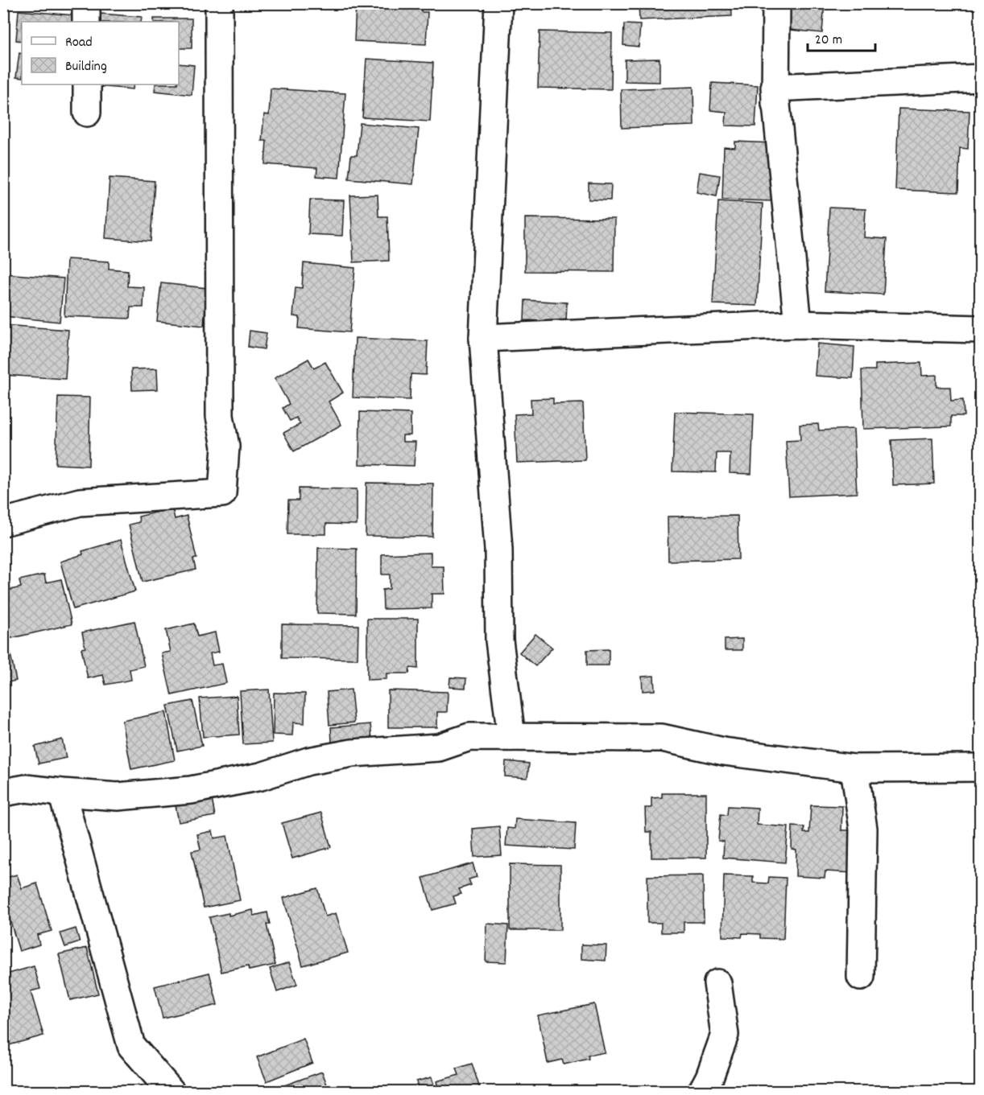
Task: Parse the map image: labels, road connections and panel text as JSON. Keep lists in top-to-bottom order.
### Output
{
  "legend": ["Road", "Building"],
  "scale_bar": "20 m"
}
